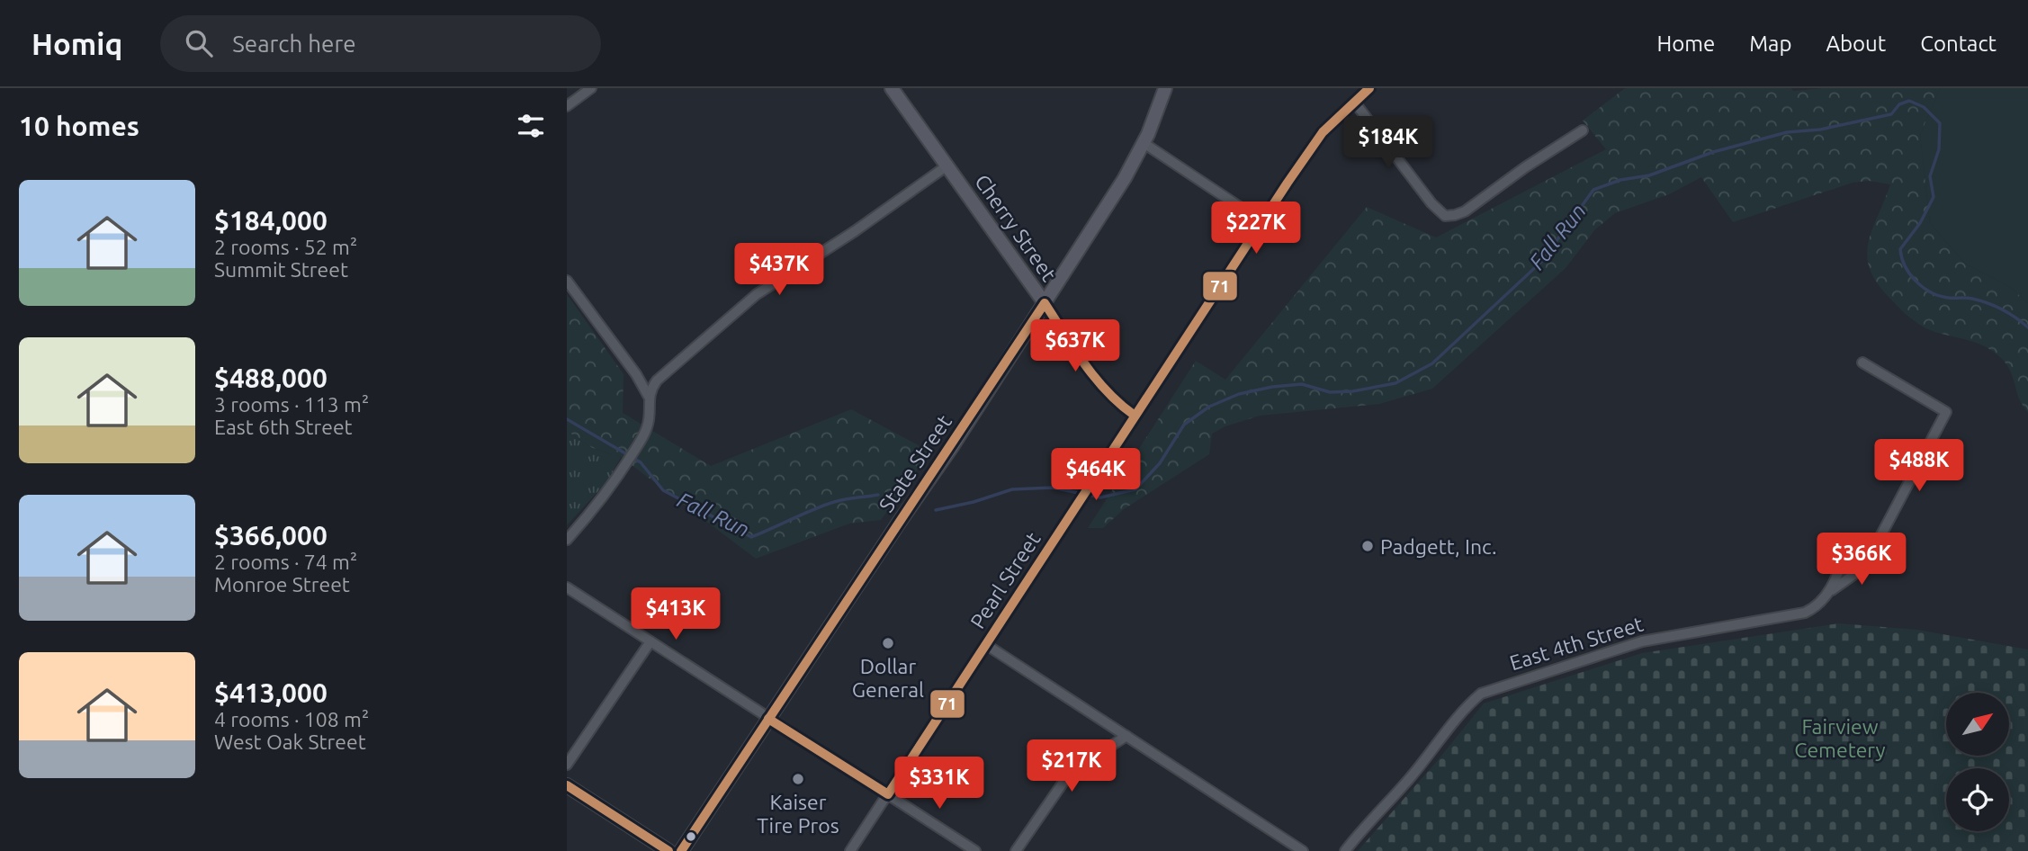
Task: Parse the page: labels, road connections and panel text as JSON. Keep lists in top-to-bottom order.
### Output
{
  "streets": {
    "main road": ["Cherry Street", "State Street"],
    "street": ["Pearl Street", "East 4th Street"]
  },
  "crossings": [
    ["Cherry Street", "State Street"],
    ["Cherry Street", "Pearl Street"]
  ],
  "water": ["Fall Run"],
  "parks": ["Fairview Cemetery"],
  "places": ["Padgett, Inc.", "Dollar General", "Kaiser Tire Pros"],
  "lines": ["transit line 71"],
  "north": "top right",
  "page": {
    "header": "Homiq",
    "search": "Search here",
    "nav": [
      "Home",
      "Map",
      "About",
      "Contact"
    ],
    "heading": "10 homes",
    "price": [
      "$184K",
      "$227K",
      "$437K",
      "$637K",
      "$488K",
      "$464K",
      "$366K",
      "$413K",
      "$217K",
      "$331K"
    ],
    "list": [
      {
        "name": "$184,000",
        "note": "2 rooms · 52 m² · Summit Street"
      },
      {
        "name": "$488,000",
        "note": "3 rooms · 113 m² · East 6th Street"
      },
      {
        "name": "$366,000",
        "note": "2 rooms · 74 m² · Monroe Street"
      },
      {
        "name": "$413,000",
        "note": "4 rooms · 108 m² · West Oak Street"
      }
    ]
  }
}
